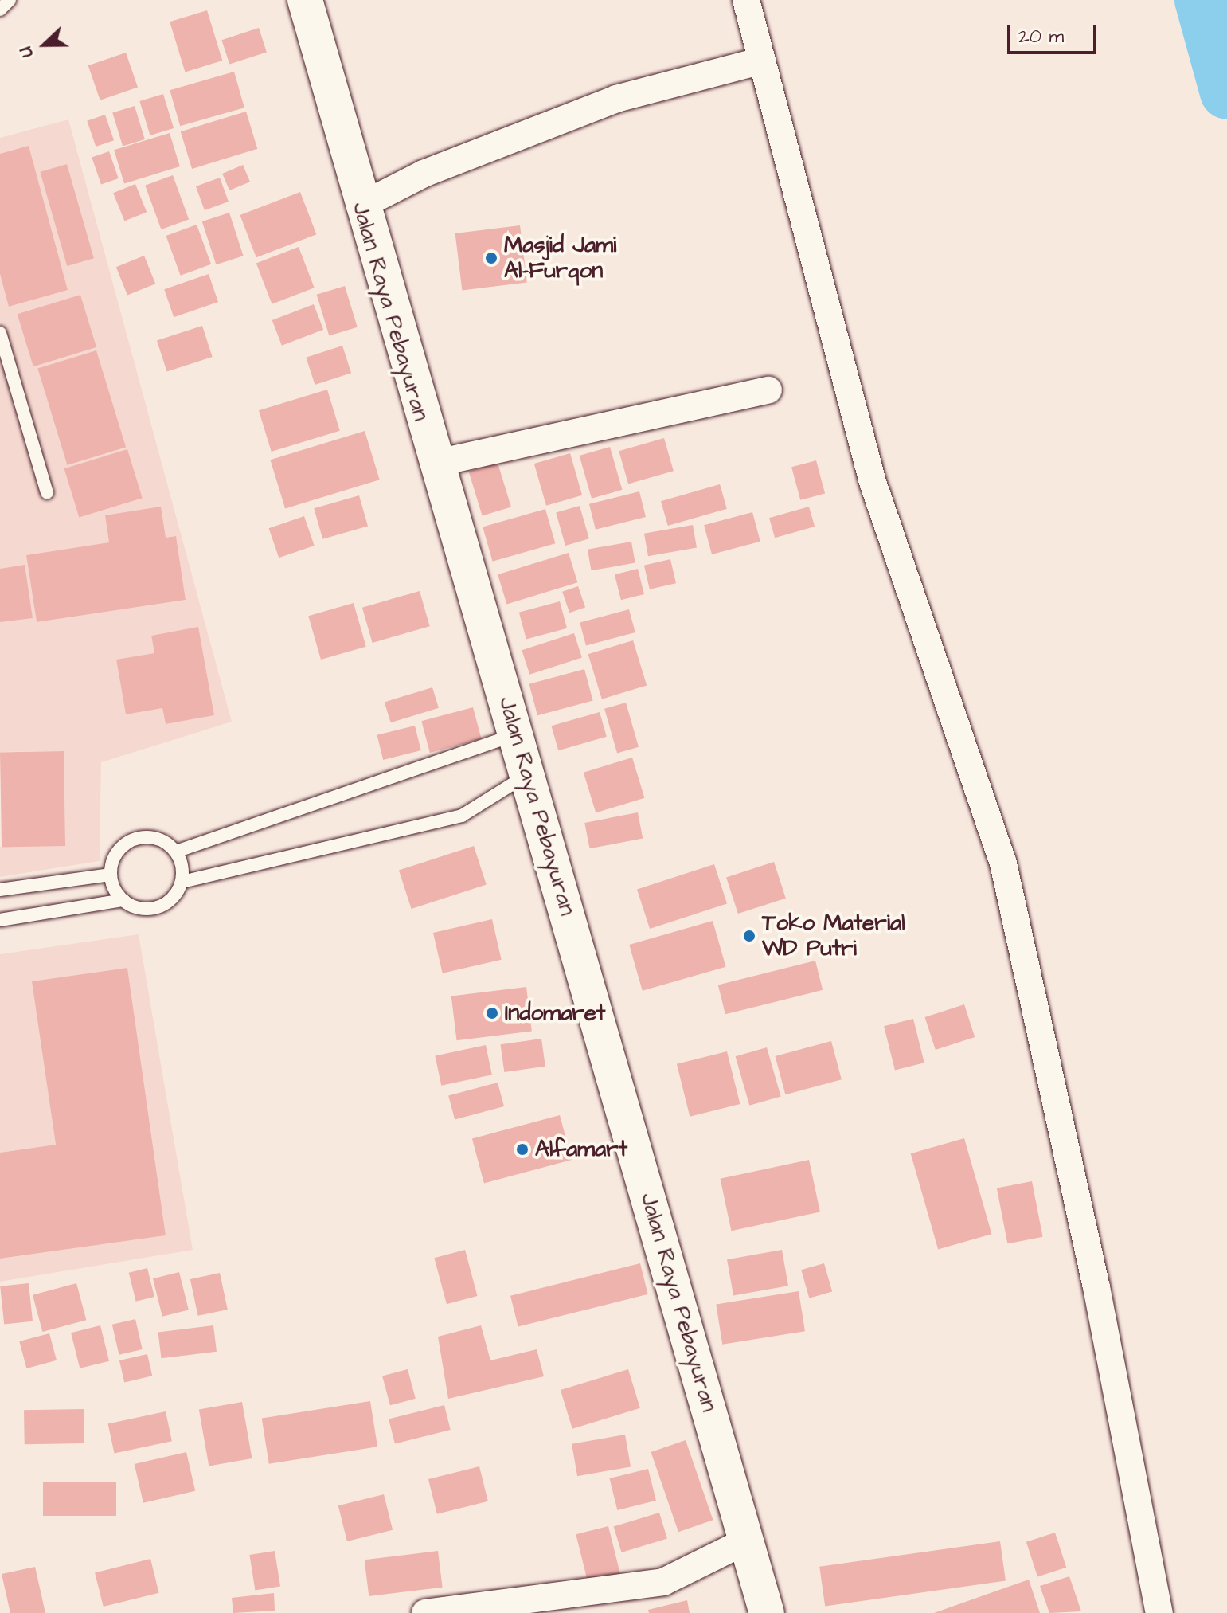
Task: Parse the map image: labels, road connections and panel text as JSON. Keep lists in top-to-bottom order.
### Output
{
  "streets": {
    "main road": ["Jalan Raya Pebayuran"]
  },
  "places": [
    "Masjid Jami Al-Furqon",
    "Toko Material WD Putri",
    "Indomaret",
    "Alfamart"
  ],
  "scale_bar": "20 m",
  "north": "left"
}
